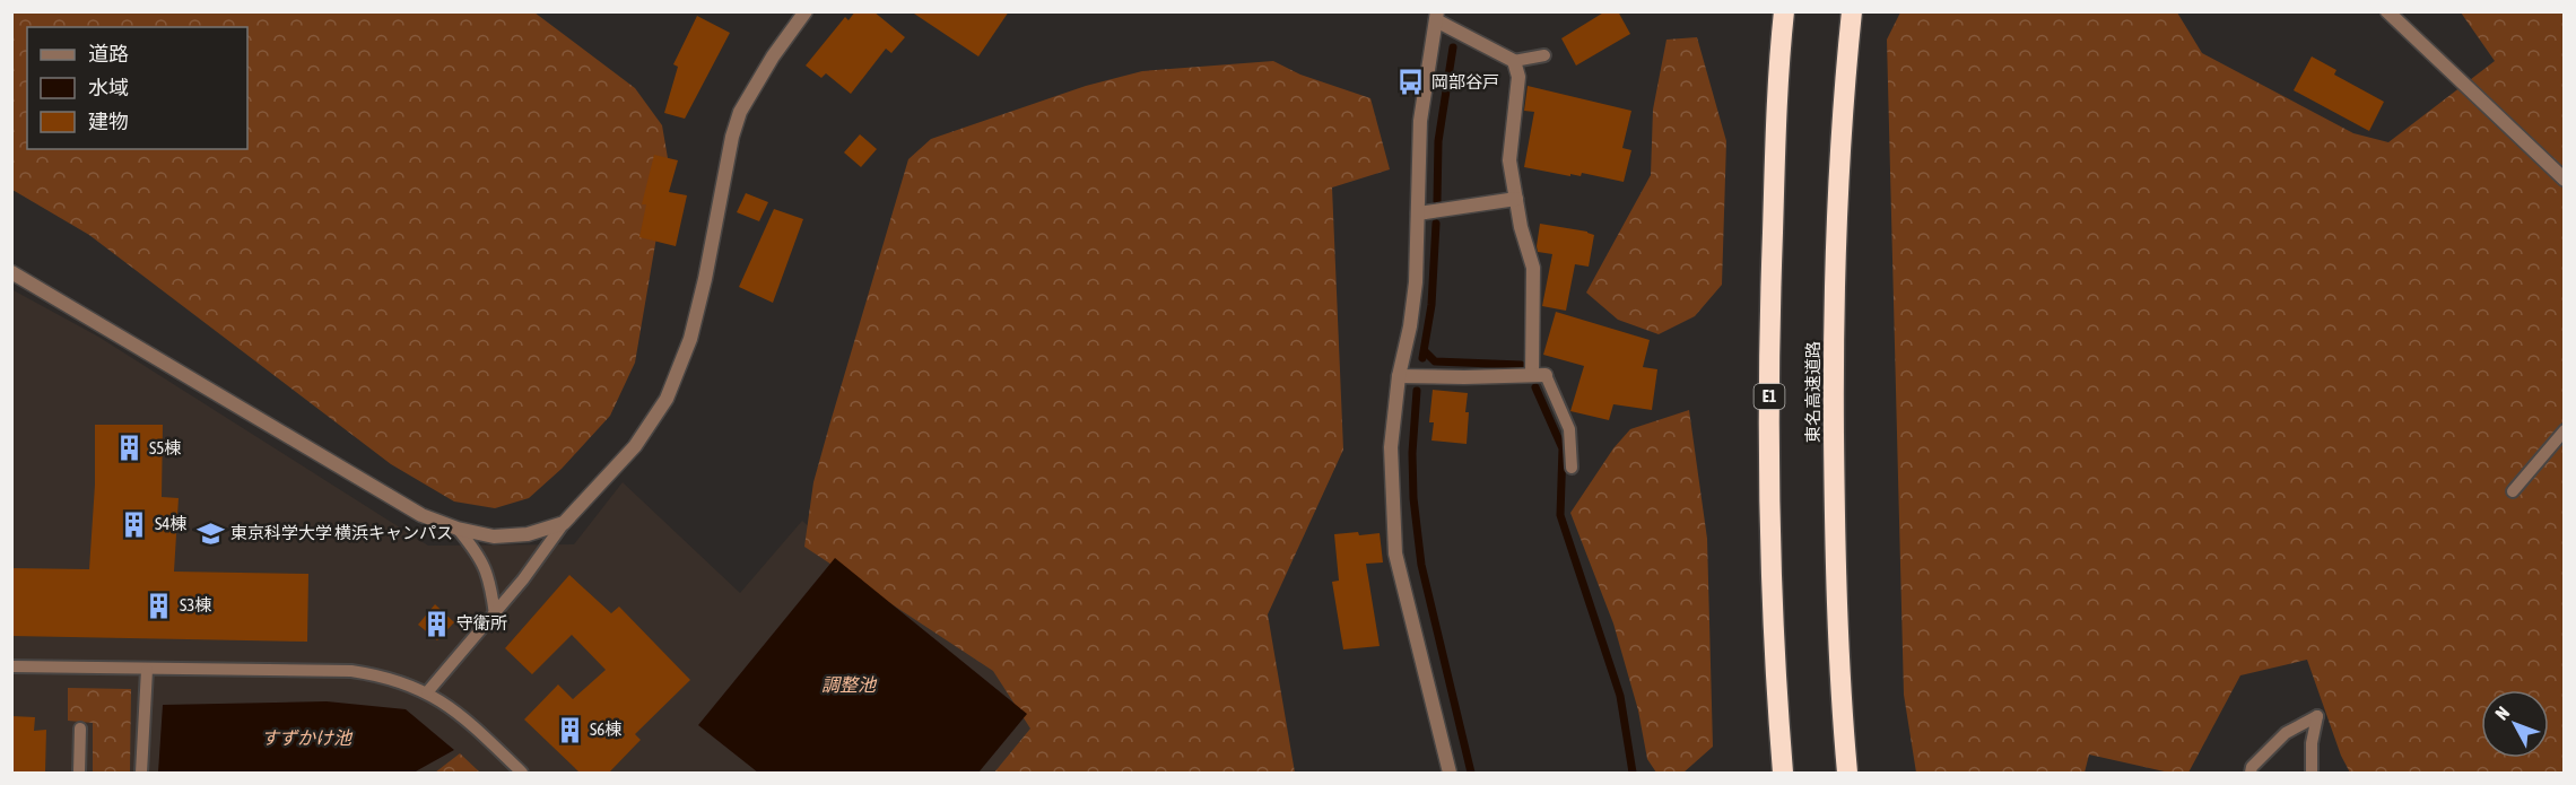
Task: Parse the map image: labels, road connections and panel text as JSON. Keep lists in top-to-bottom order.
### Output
{
  "streets": {
    "highway": ["東名高速道路", "E1"]
  },
  "water": ["調整池", "すずかけ池"],
  "places": {
    "bus stop": ["岡部谷戸"],
    "building": [
      "S5棟",
      "S4棟",
      "S3棟",
      "守衛所",
      "S6棟"
    ],
    "school or university": ["東京科学大学 横浜キャンパス"]
  },
  "legend": ["道路", "水域", "建物"],
  "north": "top left"
}
